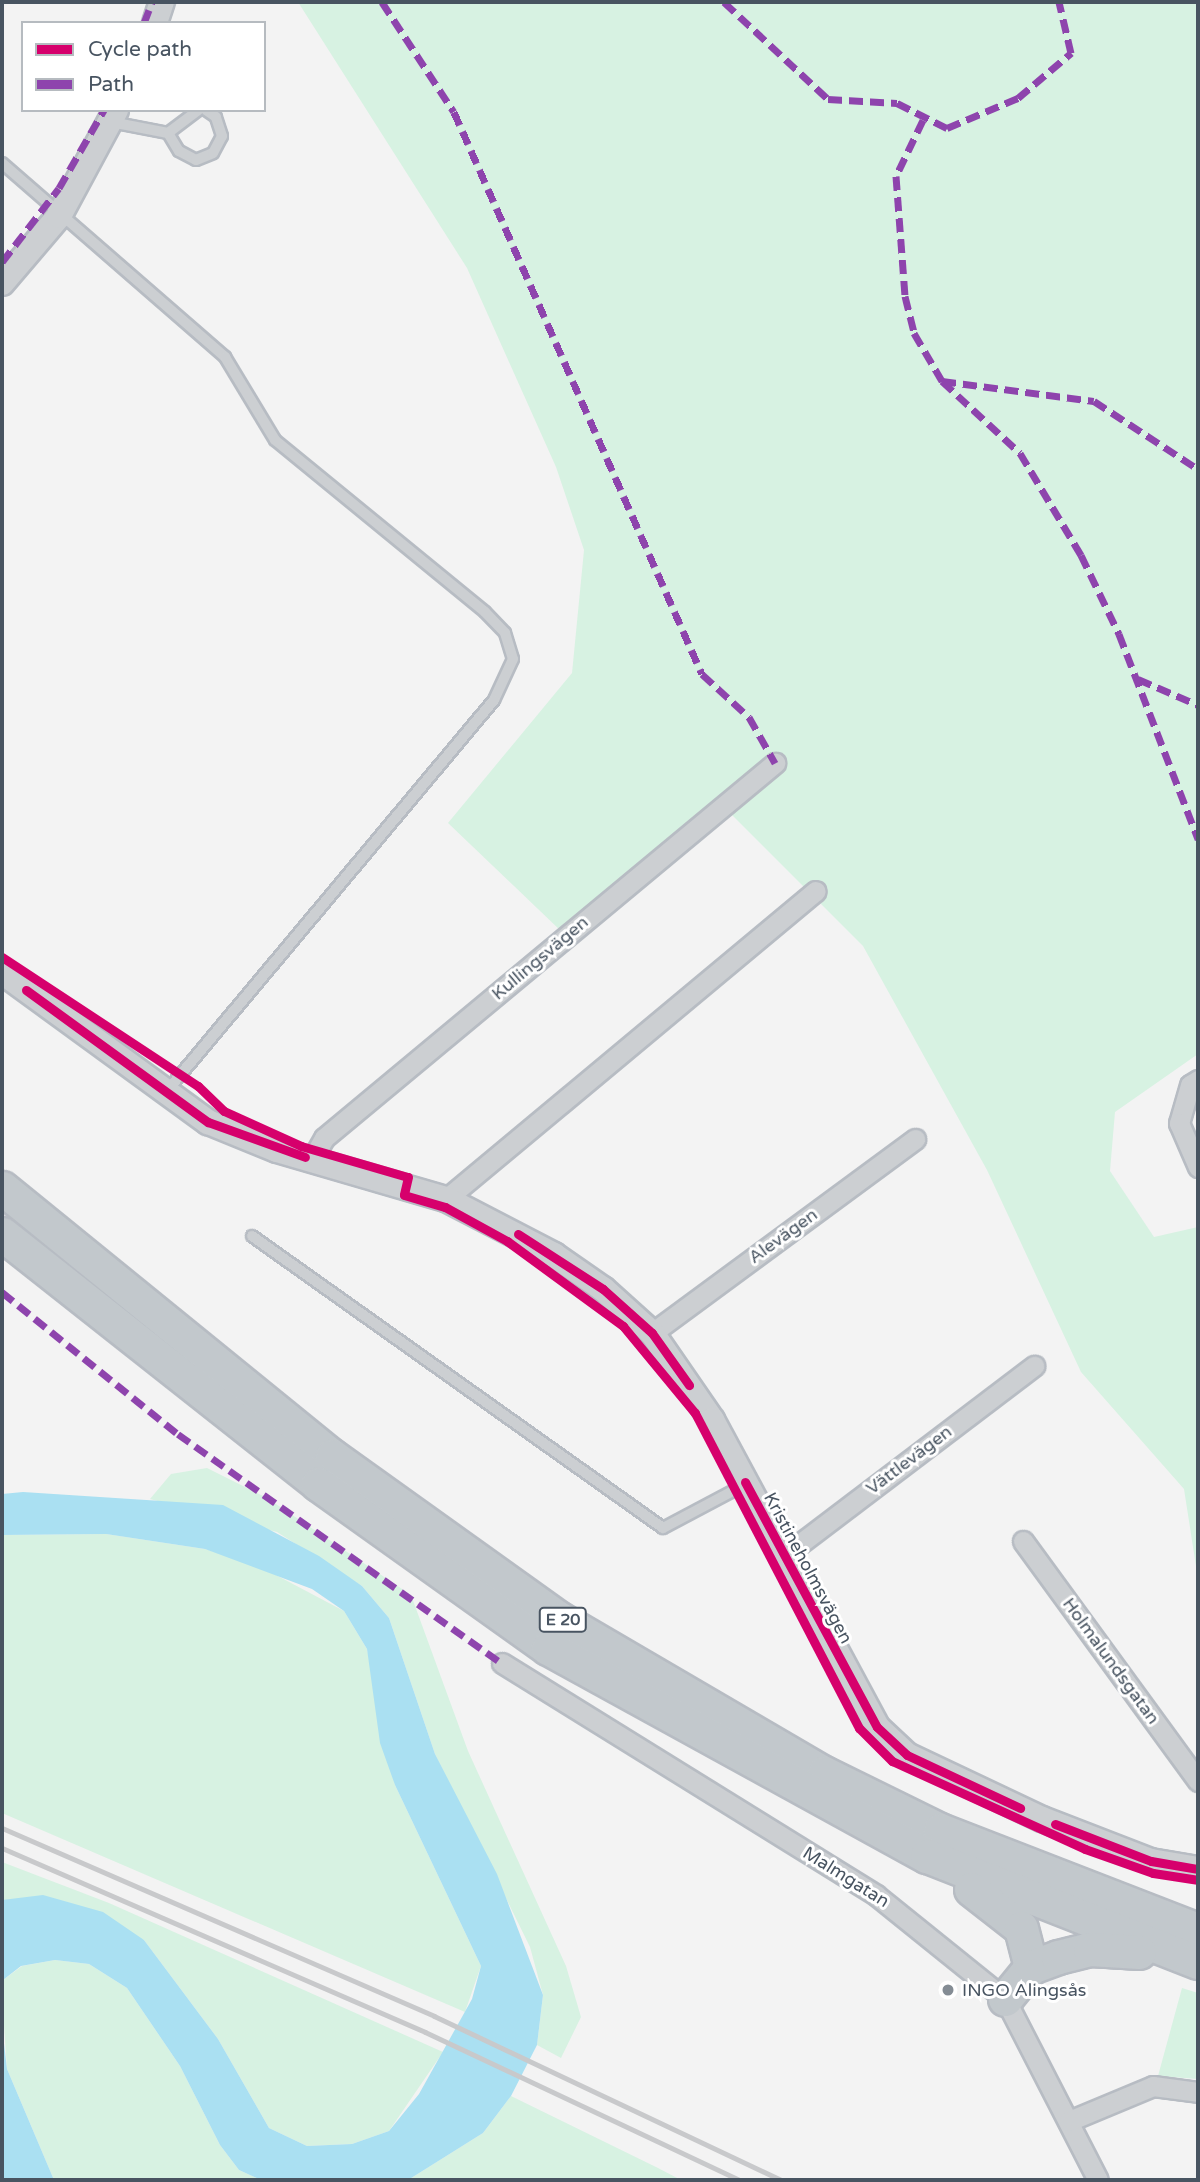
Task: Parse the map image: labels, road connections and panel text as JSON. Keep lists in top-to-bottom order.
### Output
{
  "streets": {
    "highway": ["E 20"],
    "street": [
      "Kullingsvägen",
      "Alevägen",
      "Vättlevägen",
      "Kristineholmsvägen",
      "Holmalundsgatan",
      "Malmgatan"
    ]
  },
  "crossings": [
    ["Kullingsvägen", "Kristineholmsvägen"],
    ["Alevägen", "Kristineholmsvägen"],
    ["Vättlevägen", "Kristineholmsvägen"]
  ],
  "places": ["INGO Alingsås"],
  "legend": ["Cycle path", "Path"]
}
